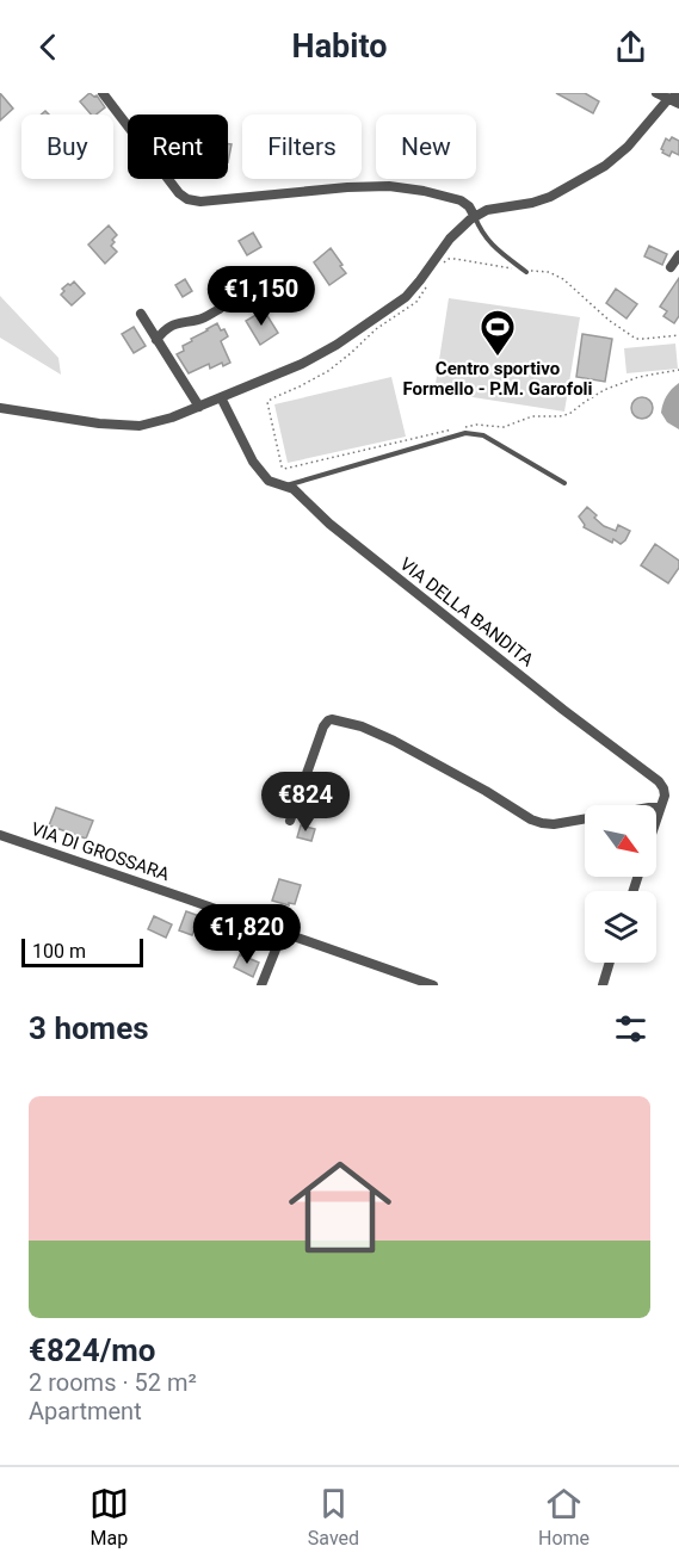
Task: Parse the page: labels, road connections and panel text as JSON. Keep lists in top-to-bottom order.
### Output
{
  "streets": {
    "street": ["VIA DELLA BANDITA", "VIA DI GROSSARA"]
  },
  "places": {
    "sports": ["Centro sportivo Formello - P.M. Garofoli"]
  },
  "scale_bar": "100 m",
  "north": "bottom right",
  "page": {
    "header": "Habito",
    "chip": [
      "Buy",
      "Rent",
      "Filters",
      "New"
    ],
    "price": ["€1,150", "€824", "€1,820"],
    "scale": "100 m",
    "heading": "3 homes",
    "list": [
      {
        "name": "€824/mo",
        "note": "2 rooms · 52 m² · Apartment"
      }
    ],
    "tabs": ["Map", "Saved", "Home"]
  }
}
